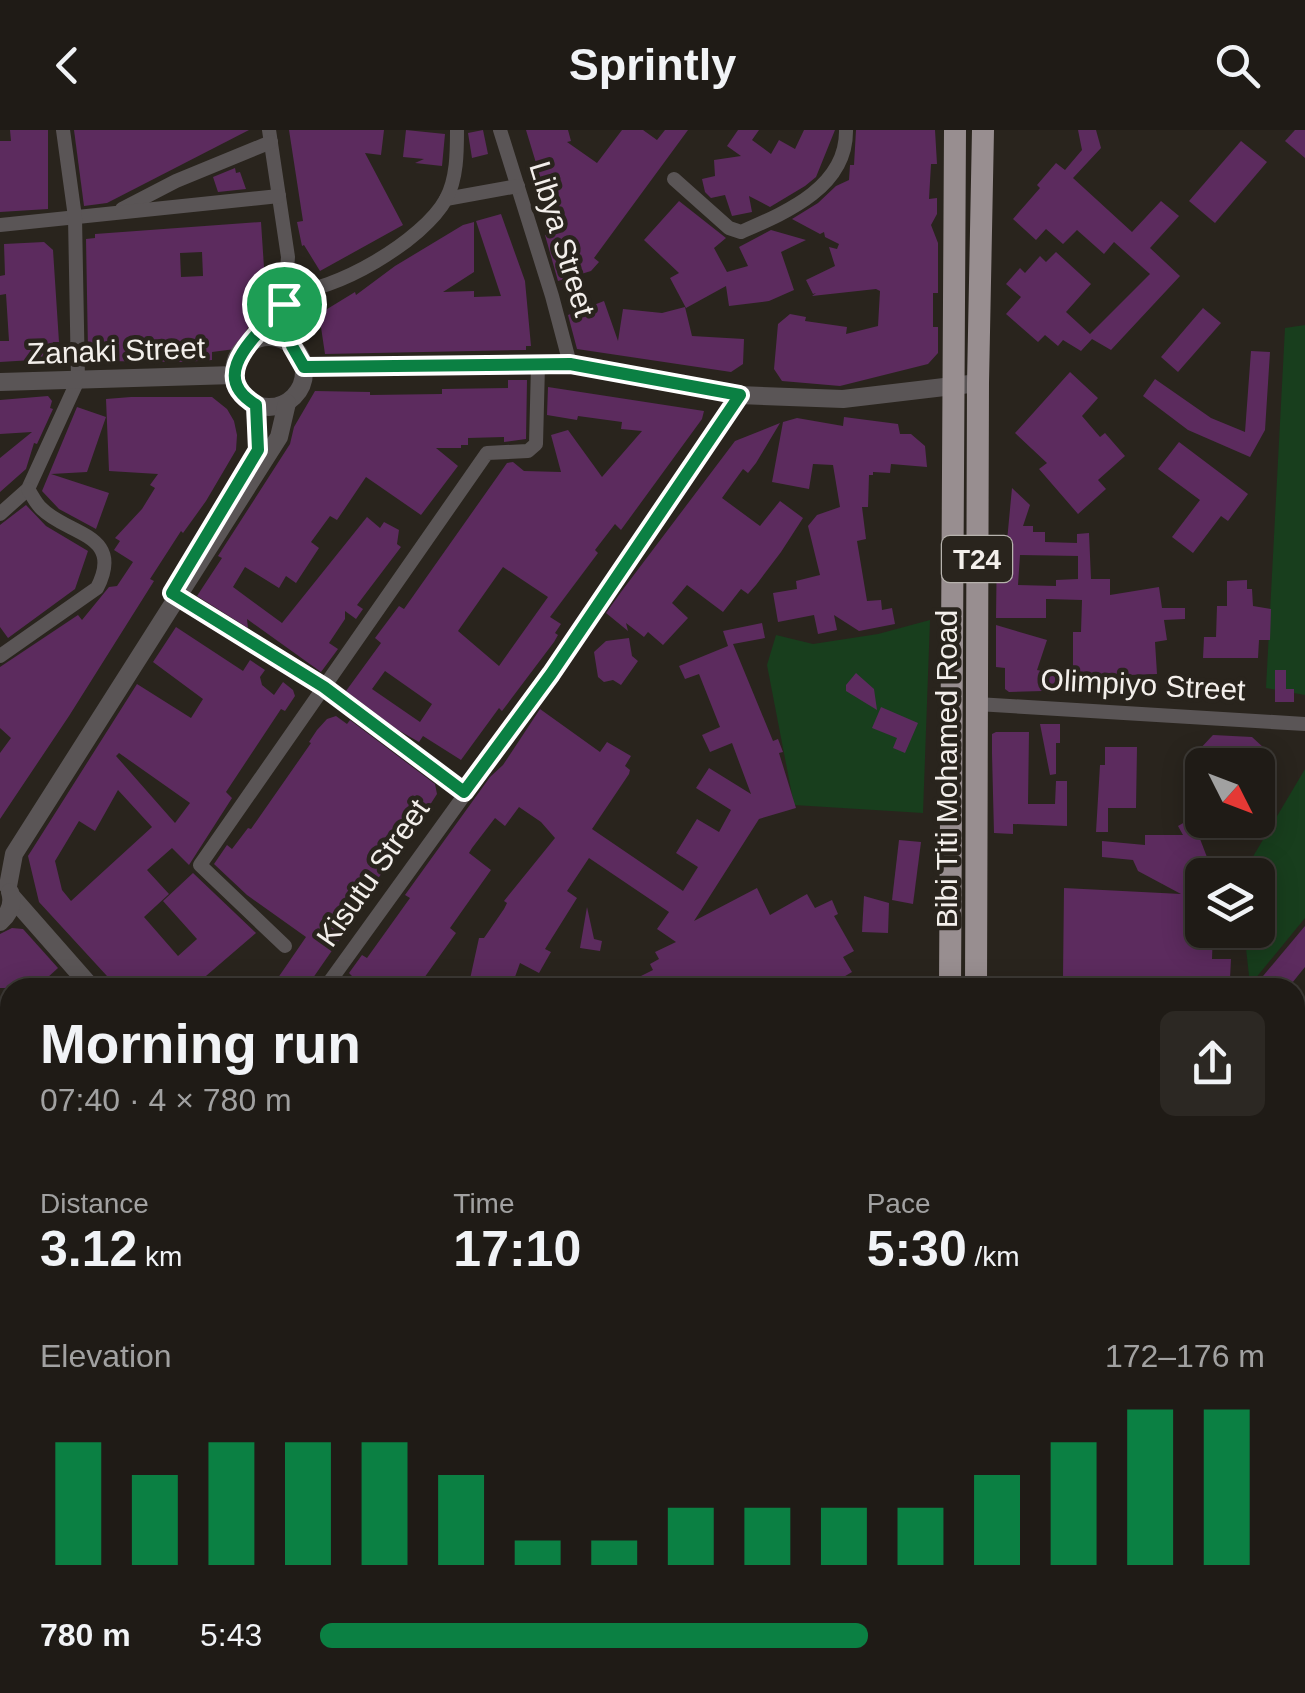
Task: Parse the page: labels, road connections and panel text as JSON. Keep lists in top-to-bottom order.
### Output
{
  "streets": {
    "highway": ["T24", "Bibi Titi Mohamed Road"],
    "street": [
      "Libya Street",
      "Zanaki Street",
      "Olimpiyo Street",
      "Kisutu Street"
    ]
  },
  "crossings": [
    ["Olimpiyo Street", "Bibi Titi Mohamed Road"]
  ],
  "north": "bottom right",
  "page": {
    "header": "Sprintly",
    "heading": ["Morning run", "07:40 · 4 × 780 m"],
    "stats": [
      ["Distance", "3.12 km"],
      ["Time", "17:10"],
      ["Pace", "5:30 /km"]
    ],
    "chart": ["Elevation", "172–176 m"],
    "list": [
      {
        "name": "780 m",
        "note": "5:43"
      }
    ]
  }
}
